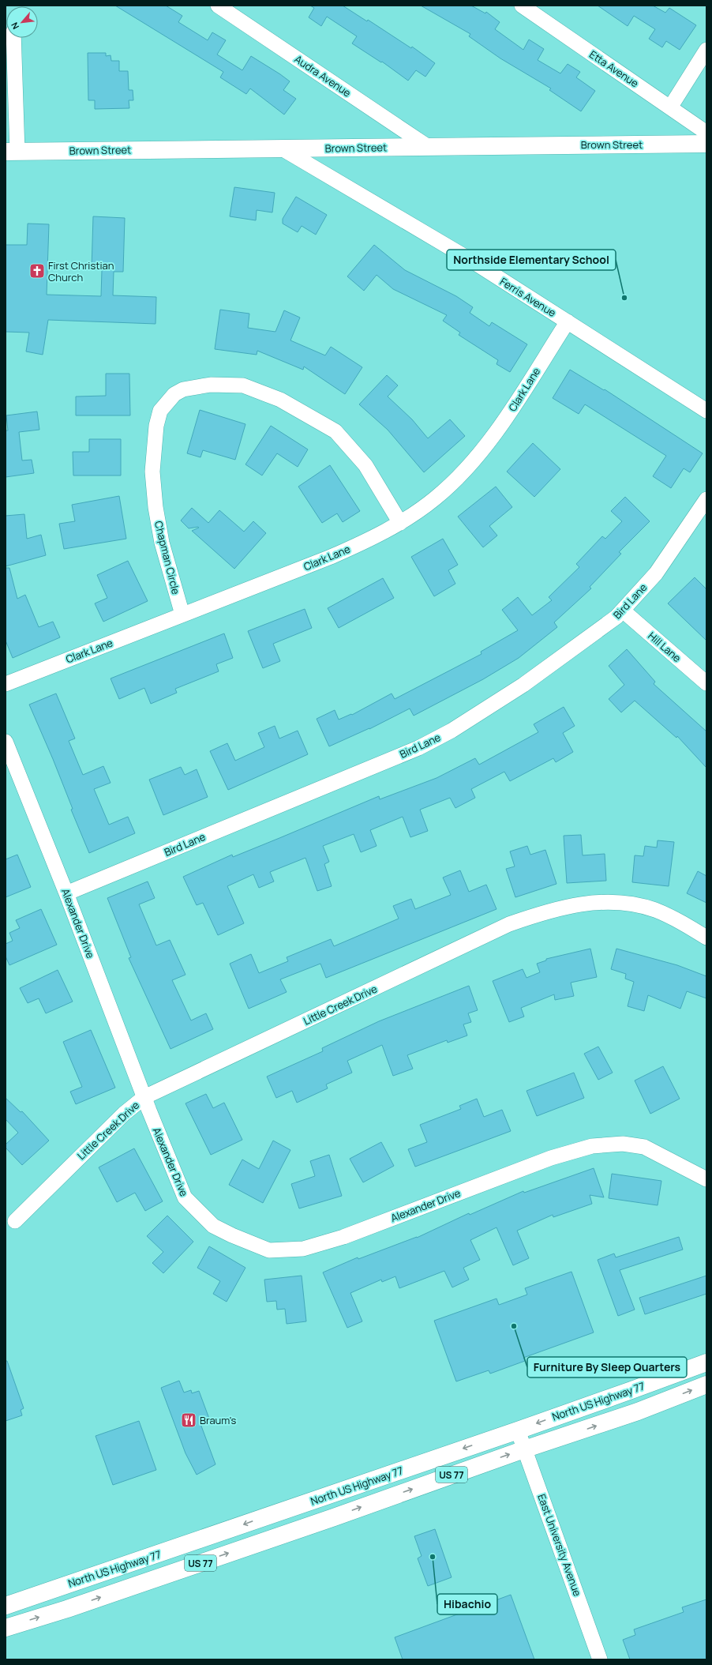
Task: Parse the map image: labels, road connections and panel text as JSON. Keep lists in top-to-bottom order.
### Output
{
  "streets": {
    "main road": ["Brown Street", "North US Highway 77", "US 77"],
    "street": [
      "Etta Avenue",
      "Audra Avenue",
      "Ferris Avenue",
      "Clark Lane",
      "Chapman Circle",
      "Bird Lane",
      "Hill Lane",
      "Alexander Drive",
      "Little Creek Drive",
      "East University Avenue"
    ]
  },
  "crossings": [
    ["Audra Avenue", "Brown Street"],
    ["Brown Street", "Ferris Avenue"],
    ["Ferris Avenue", "Clark Lane"],
    ["Clark Lane", "Chapman Circle"],
    ["Bird Lane", "Hill Lane"],
    ["Bird Lane", "Alexander Drive"],
    ["Alexander Drive", "Little Creek Drive"],
    ["North US Highway 77", "East University Avenue"]
  ],
  "places": {
    "church": ["First Christian Church"],
    "other": ["Northside Elementary School", "Furniture By Sleep Quarters", "Hibachio"],
    "restaurant": ["Braum's"]
  },
  "north": "bottom left"
}
